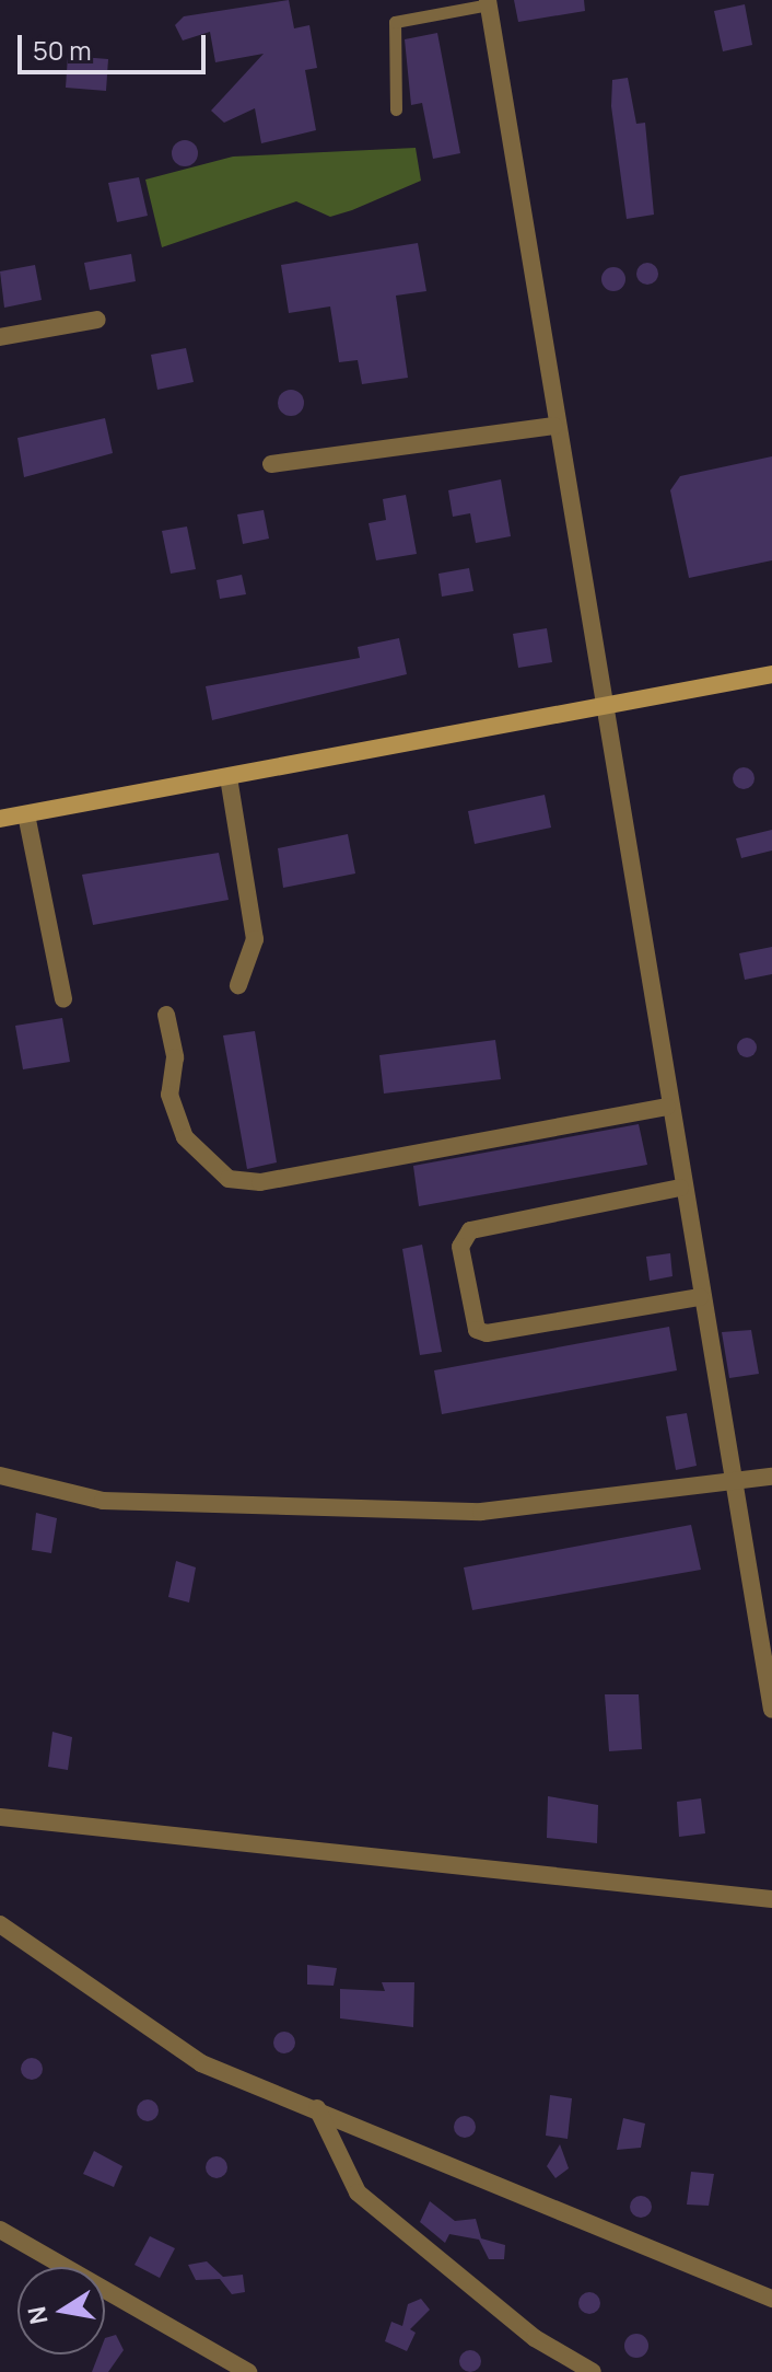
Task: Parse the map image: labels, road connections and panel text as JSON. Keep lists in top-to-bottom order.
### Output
{
  "scale_bar": "50 m",
  "north": "left"
}
